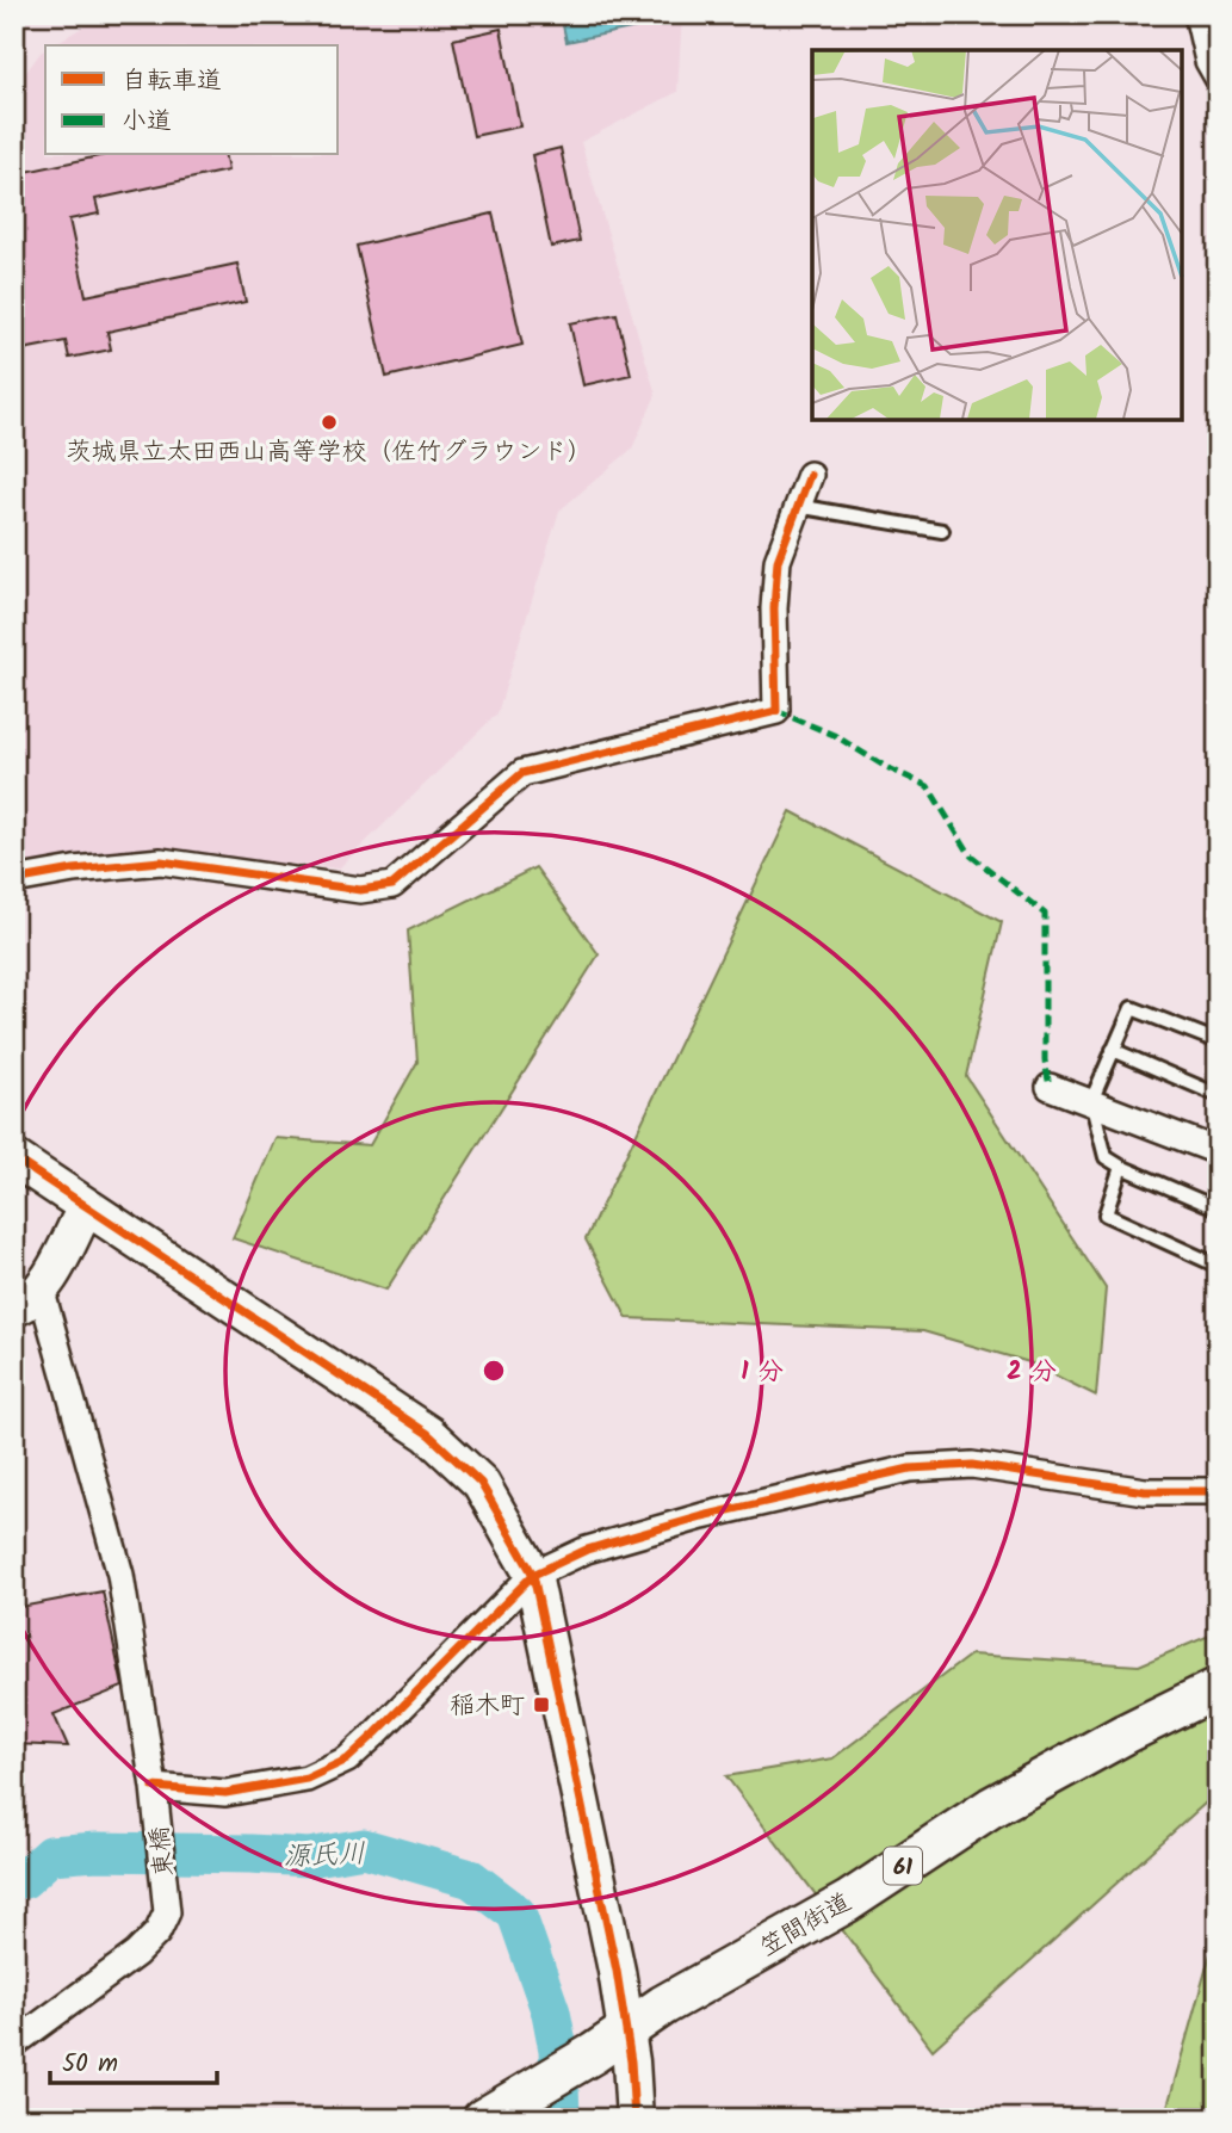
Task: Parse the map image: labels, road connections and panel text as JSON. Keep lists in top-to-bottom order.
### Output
{
  "streets": {
    "main road": ["61", "笠間街道"],
    "street": ["東橋"]
  },
  "water": ["源氏川"],
  "places": {
    "other": ["茨城県立太田西山高等学校（佐竹グラウンド）"],
    "transit": ["稲木町"]
  },
  "legend": ["自転車道", "小道"],
  "scale_bar": "50 m",
  "rings": ["1 分", "2 分"]
}
